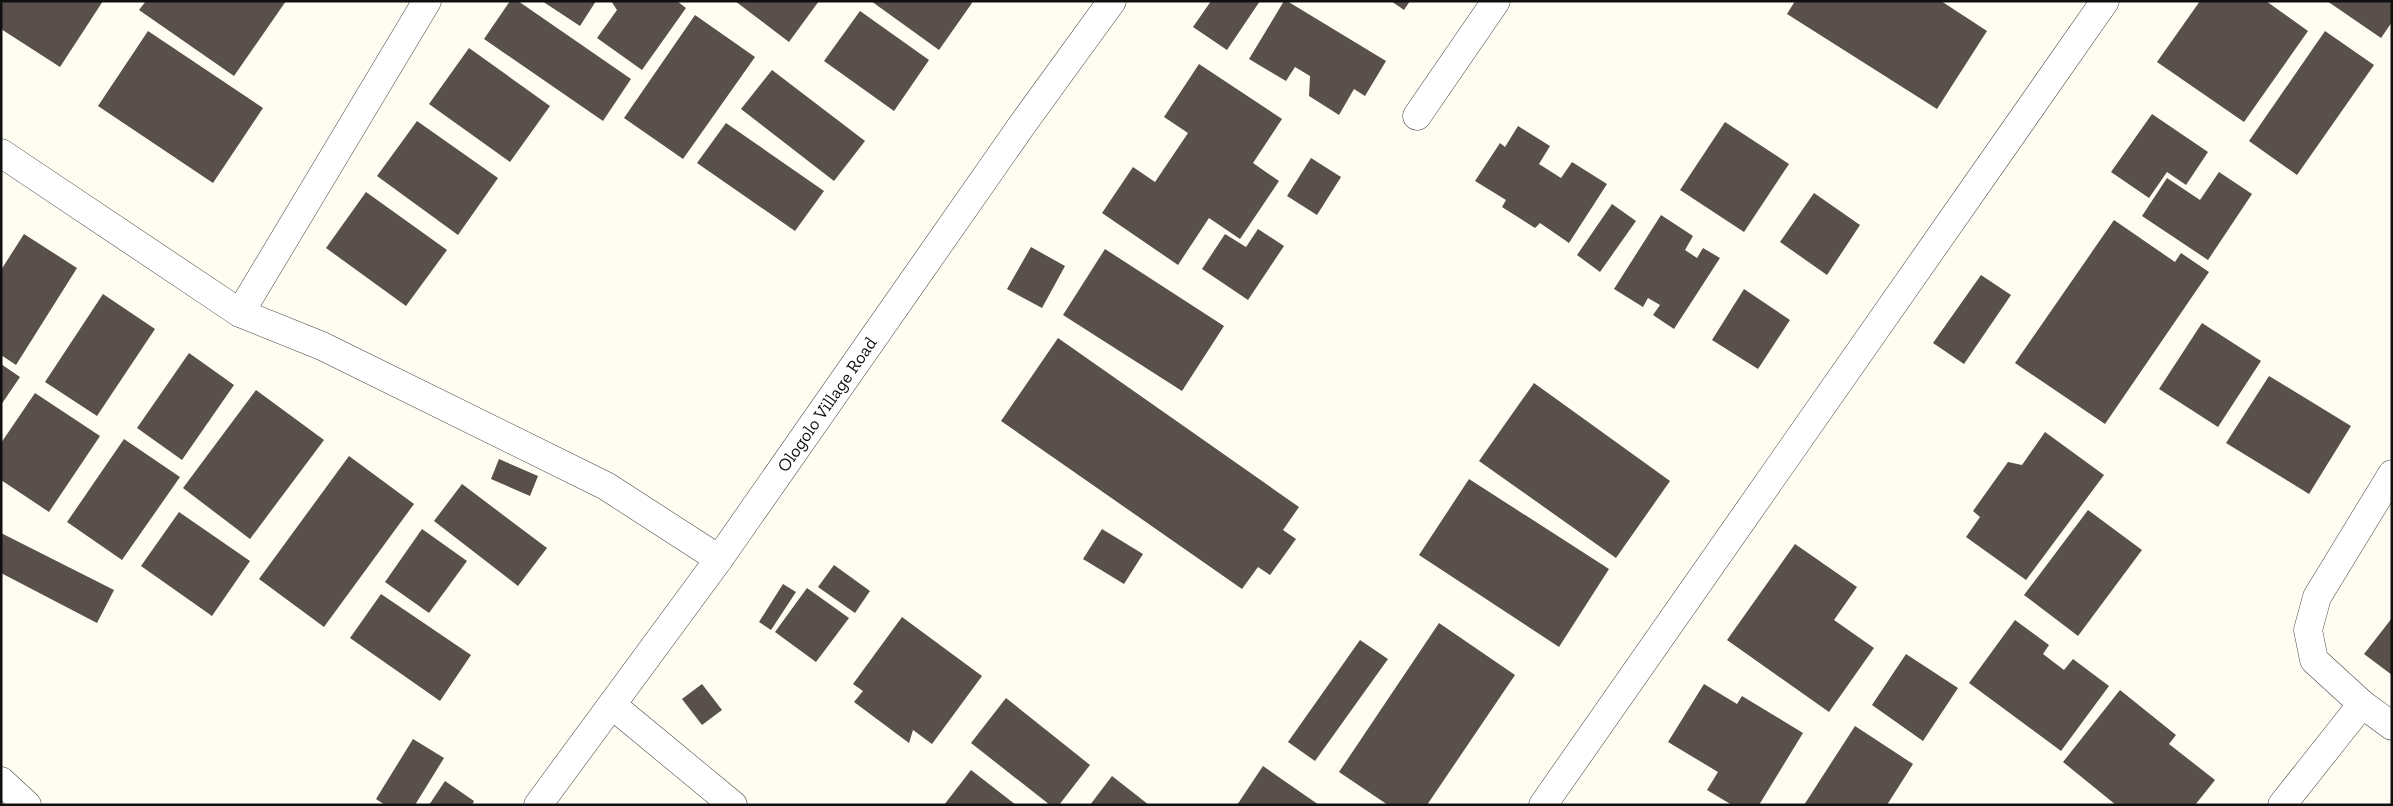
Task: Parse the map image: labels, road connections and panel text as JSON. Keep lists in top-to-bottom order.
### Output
{
  "streets": {
    "street": ["Ologolo Village Road"]
  }
}
